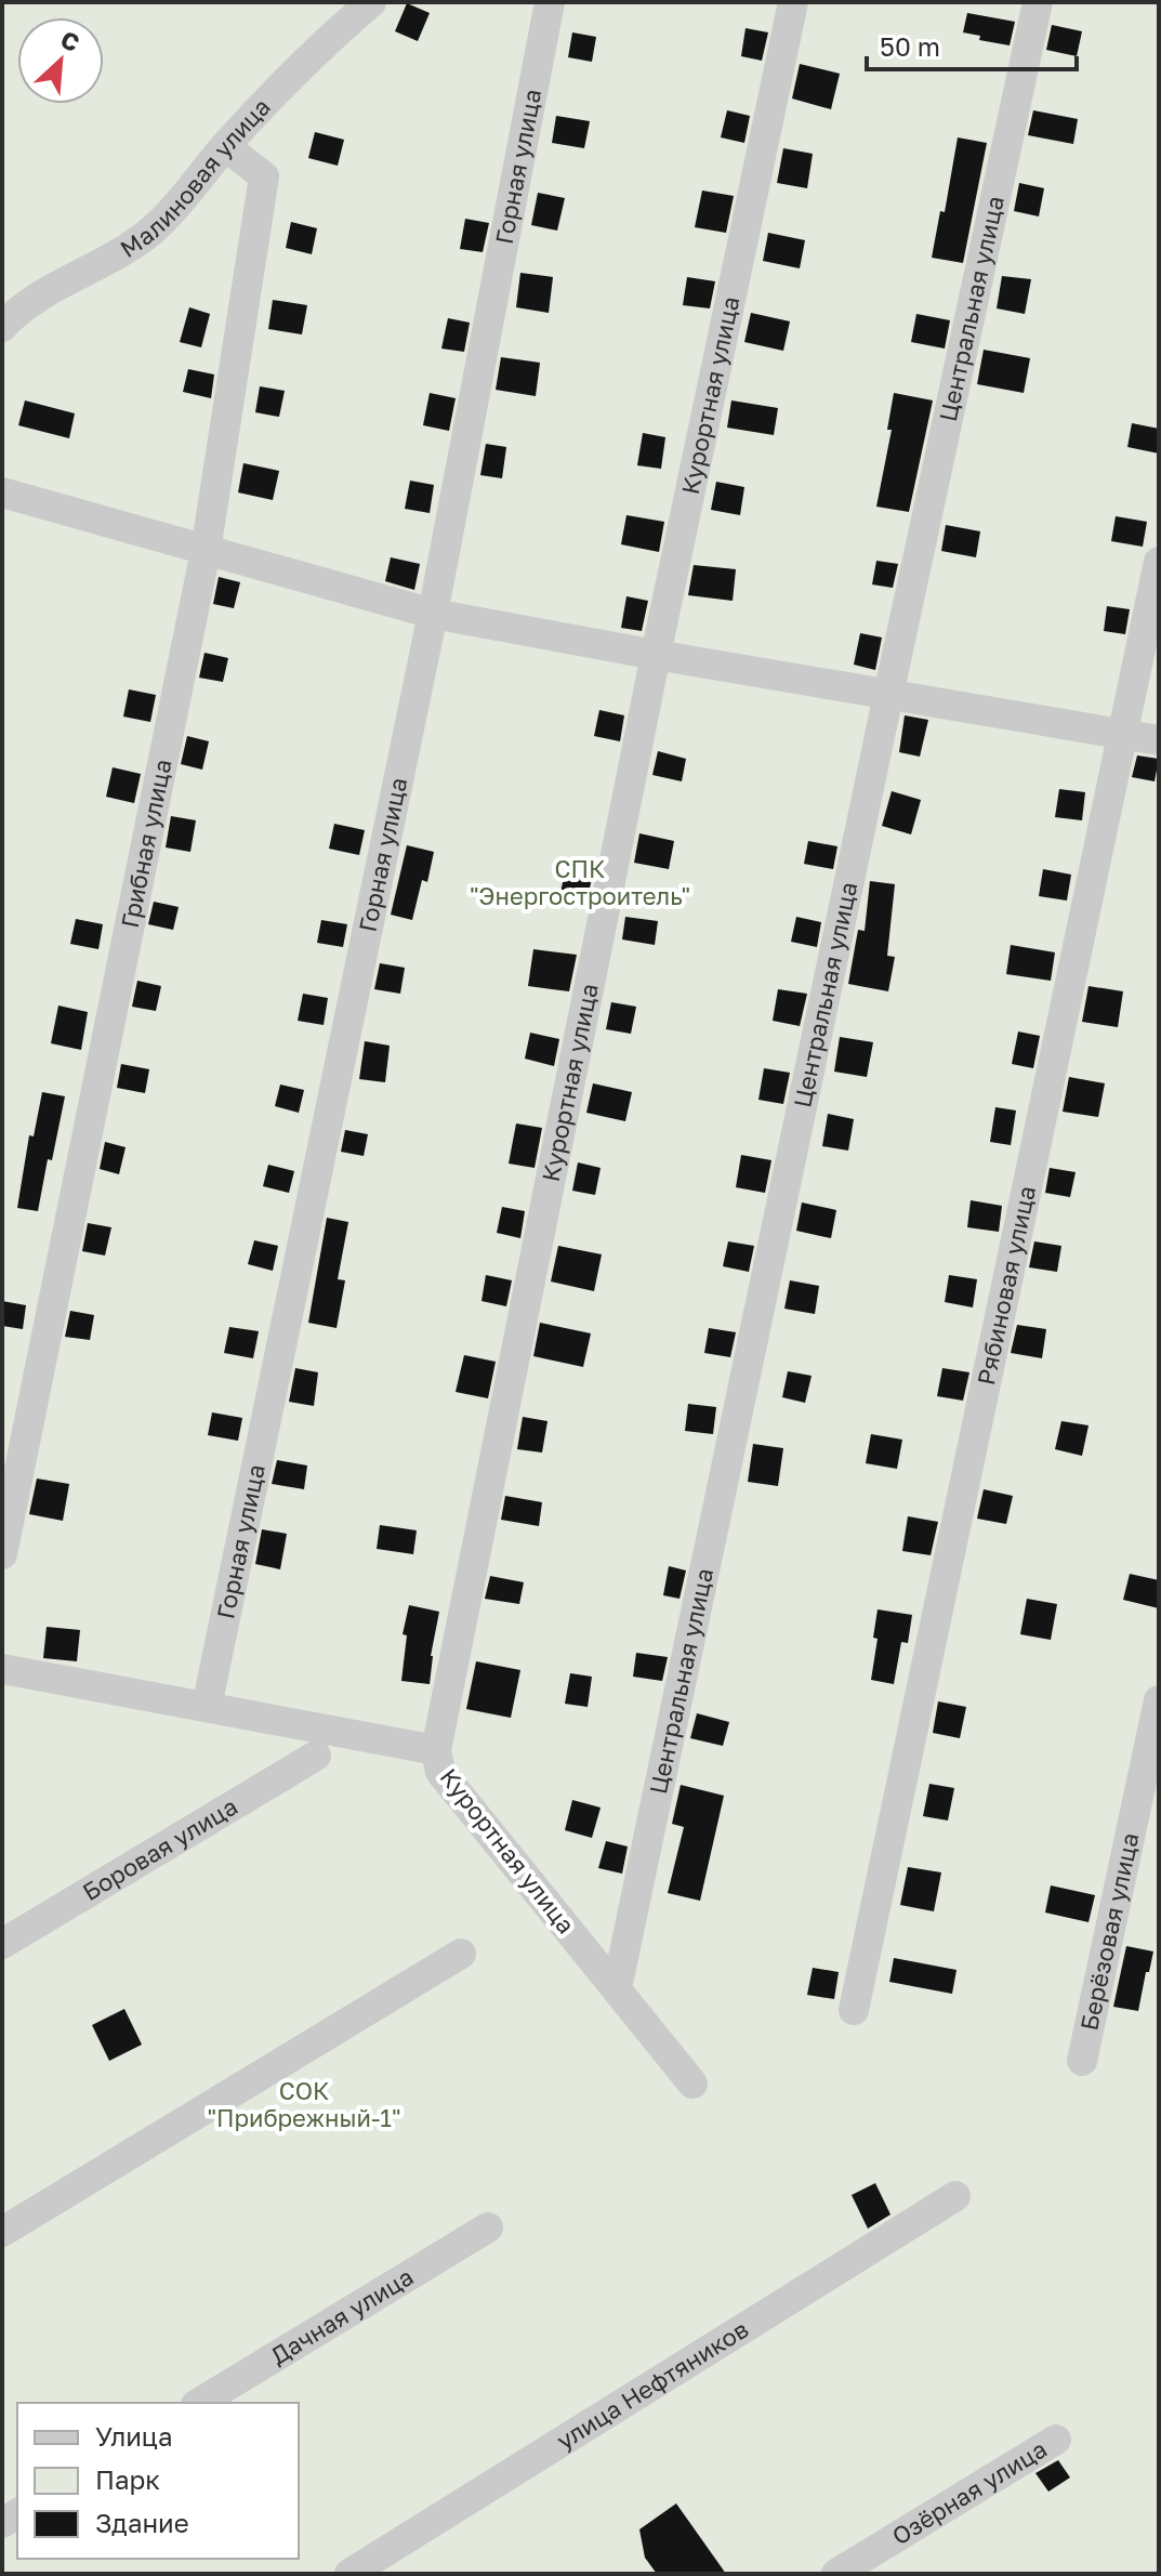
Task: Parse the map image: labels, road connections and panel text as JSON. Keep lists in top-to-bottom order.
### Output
{
  "streets": {
    "street": [
      "Горная улица",
      "Малиновая улица",
      "Центральная улица",
      "Курортная улица",
      "Грибная улица",
      "Рябиновая улица",
      "Боровая улица",
      "Берёзовая улица",
      "Дачная улица",
      "улица Нефтяников",
      "Озёрная улица"
    ]
  },
  "crossings": [
    ["Малиновая улица", "Грибная улица"],
    ["Центральная улица", "Курортная улица"]
  ],
  "parks": ["СПК \"Энергостроитель\"", "СОК \"Прибрежный-1\""],
  "legend": ["Улица", "Парк", "Здание"],
  "scale_bar": "50 m",
  "north": "top right"
}
